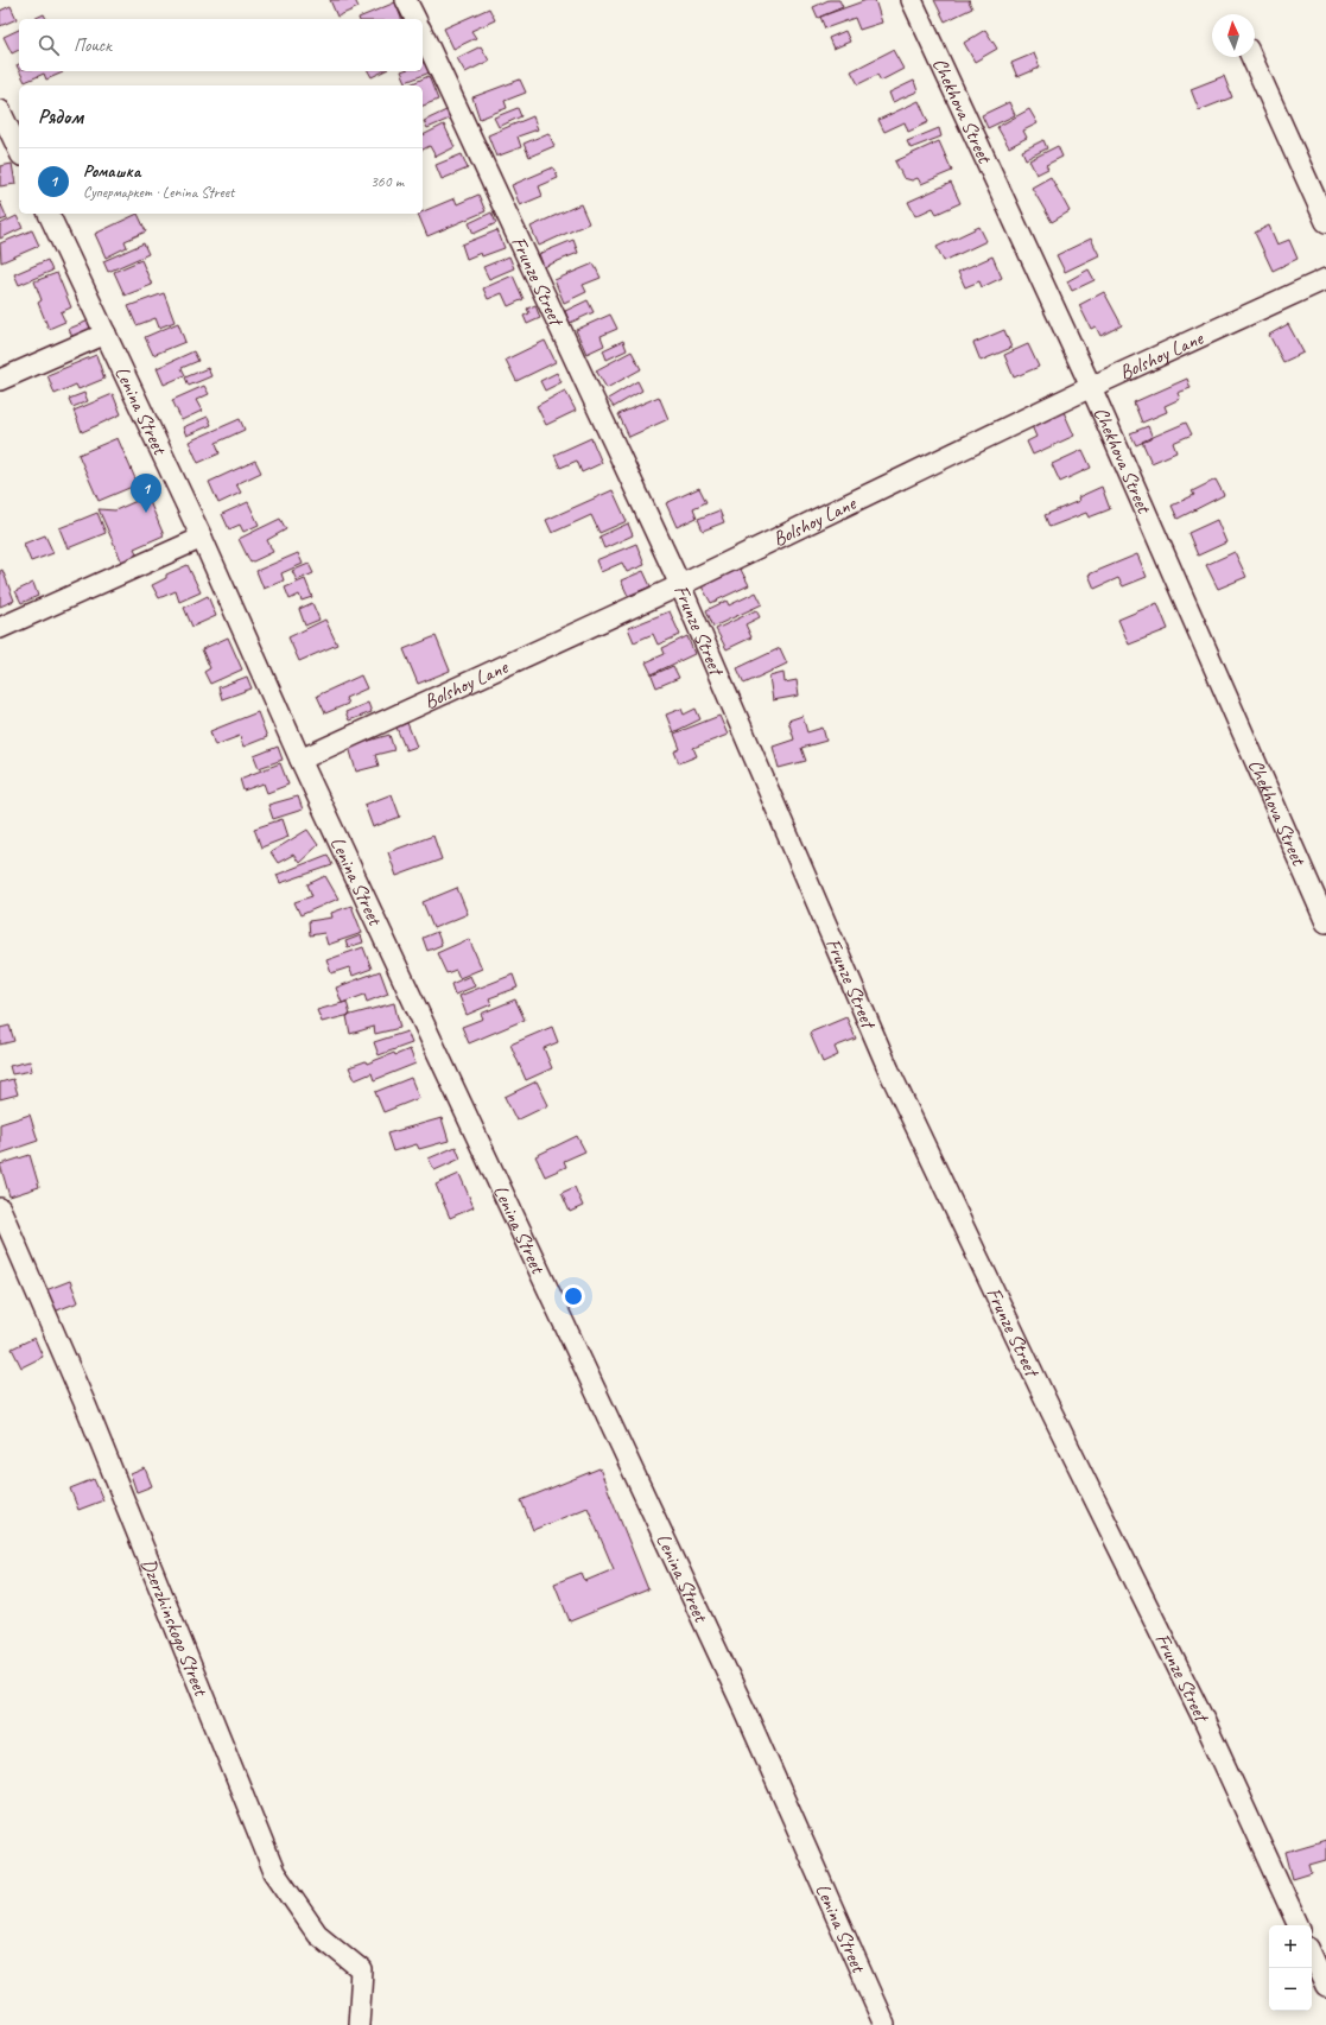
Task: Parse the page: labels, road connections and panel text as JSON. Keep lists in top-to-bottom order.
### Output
{
  "streets": {
    "street": [
      "Chekhova Street",
      "Frunze Street",
      "Bolshoy Lane",
      "Lenina Street",
      "Dzerzhinskogo Street"
    ]
  },
  "crossings": [
    ["Chekhova Street", "Bolshoy Lane"],
    ["Frunze Street", "Bolshoy Lane"],
    ["Bolshoy Lane", "Lenina Street"]
  ],
  "north": "top",
  "page": {
    "search": "Поиск",
    "heading": "Рядом",
    "list": [
      {
        "mark": "1",
        "name": "Ромашка",
        "note": "Супермаркет · Lenina Street",
        "value": "360 m"
      }
    ],
    "pins": "1",
    "map_buttons": ["+", "−"]
  }
}
